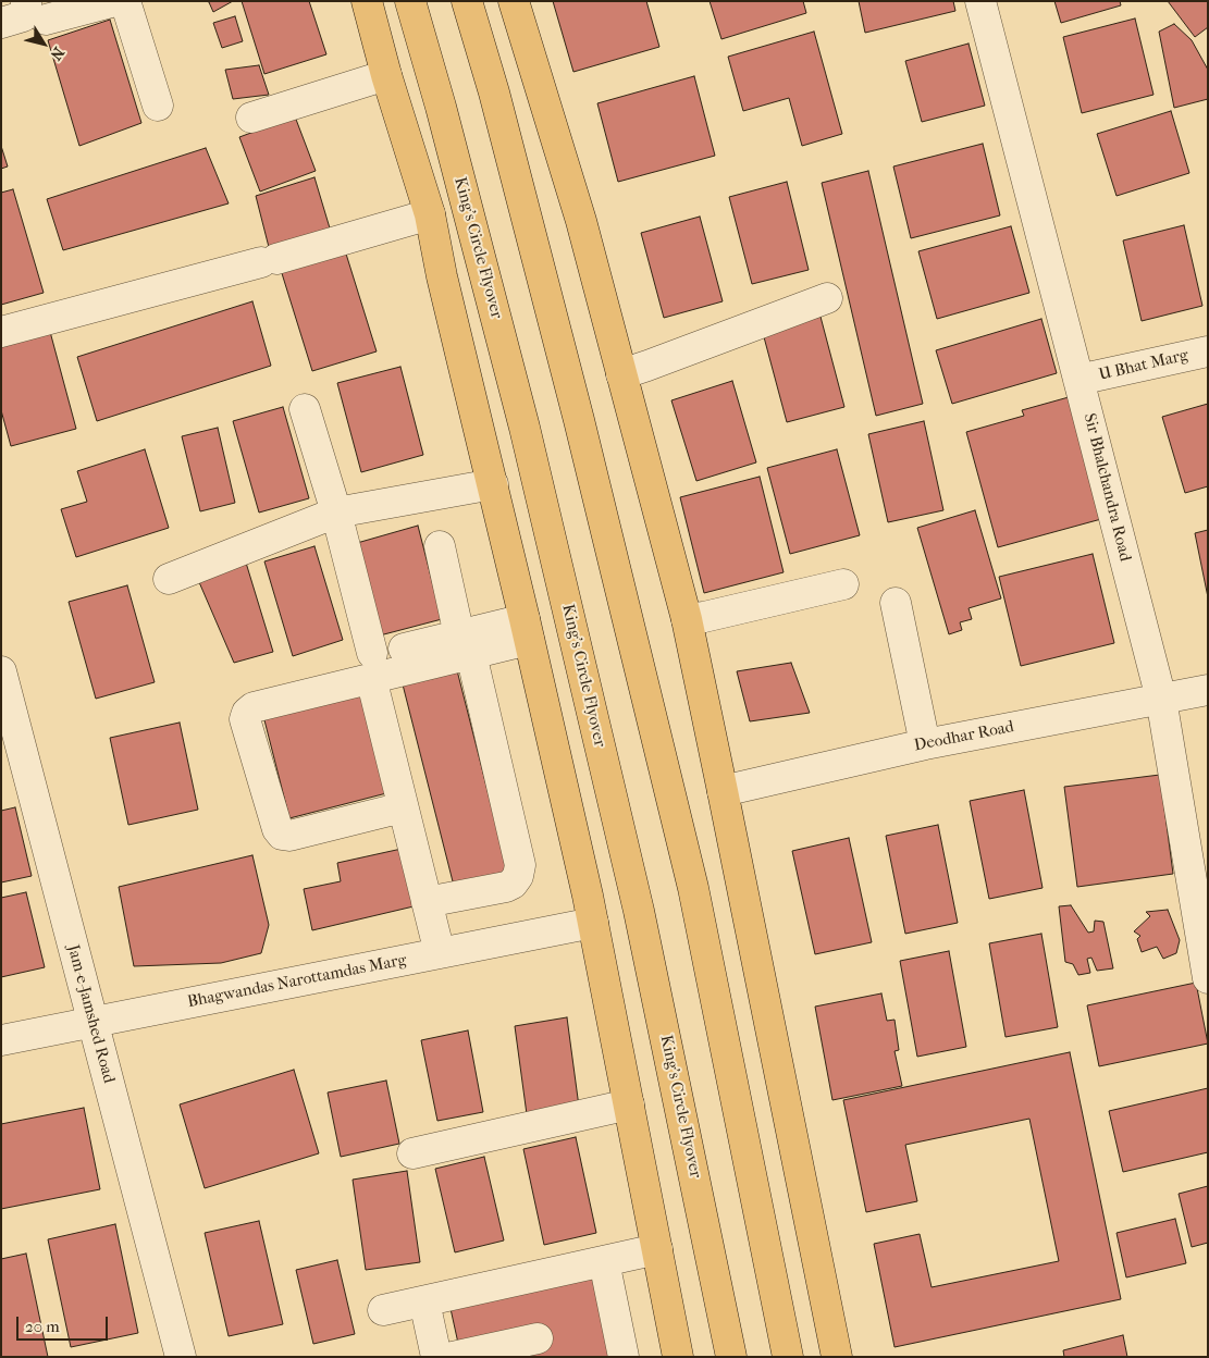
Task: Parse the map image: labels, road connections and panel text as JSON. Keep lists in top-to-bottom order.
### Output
{
  "streets": {
    "highway": ["King's Circle Flyover"],
    "street": [
      "U Bhat Marg",
      "Sir Bhalchandra Road",
      "Deodhar Road",
      "Bhagwandas Narottamdas Marg",
      "Jam-e-Jamshed Road"
    ]
  },
  "crossings": [
    ["U Bhat Marg", "Sir Bhalchandra Road"],
    ["Sir Bhalchandra Road", "Deodhar Road"],
    ["Bhagwandas Narottamdas Marg", "Jam-e-Jamshed Road"]
  ],
  "scale_bar": "20 m",
  "north": "bottom right"
}
